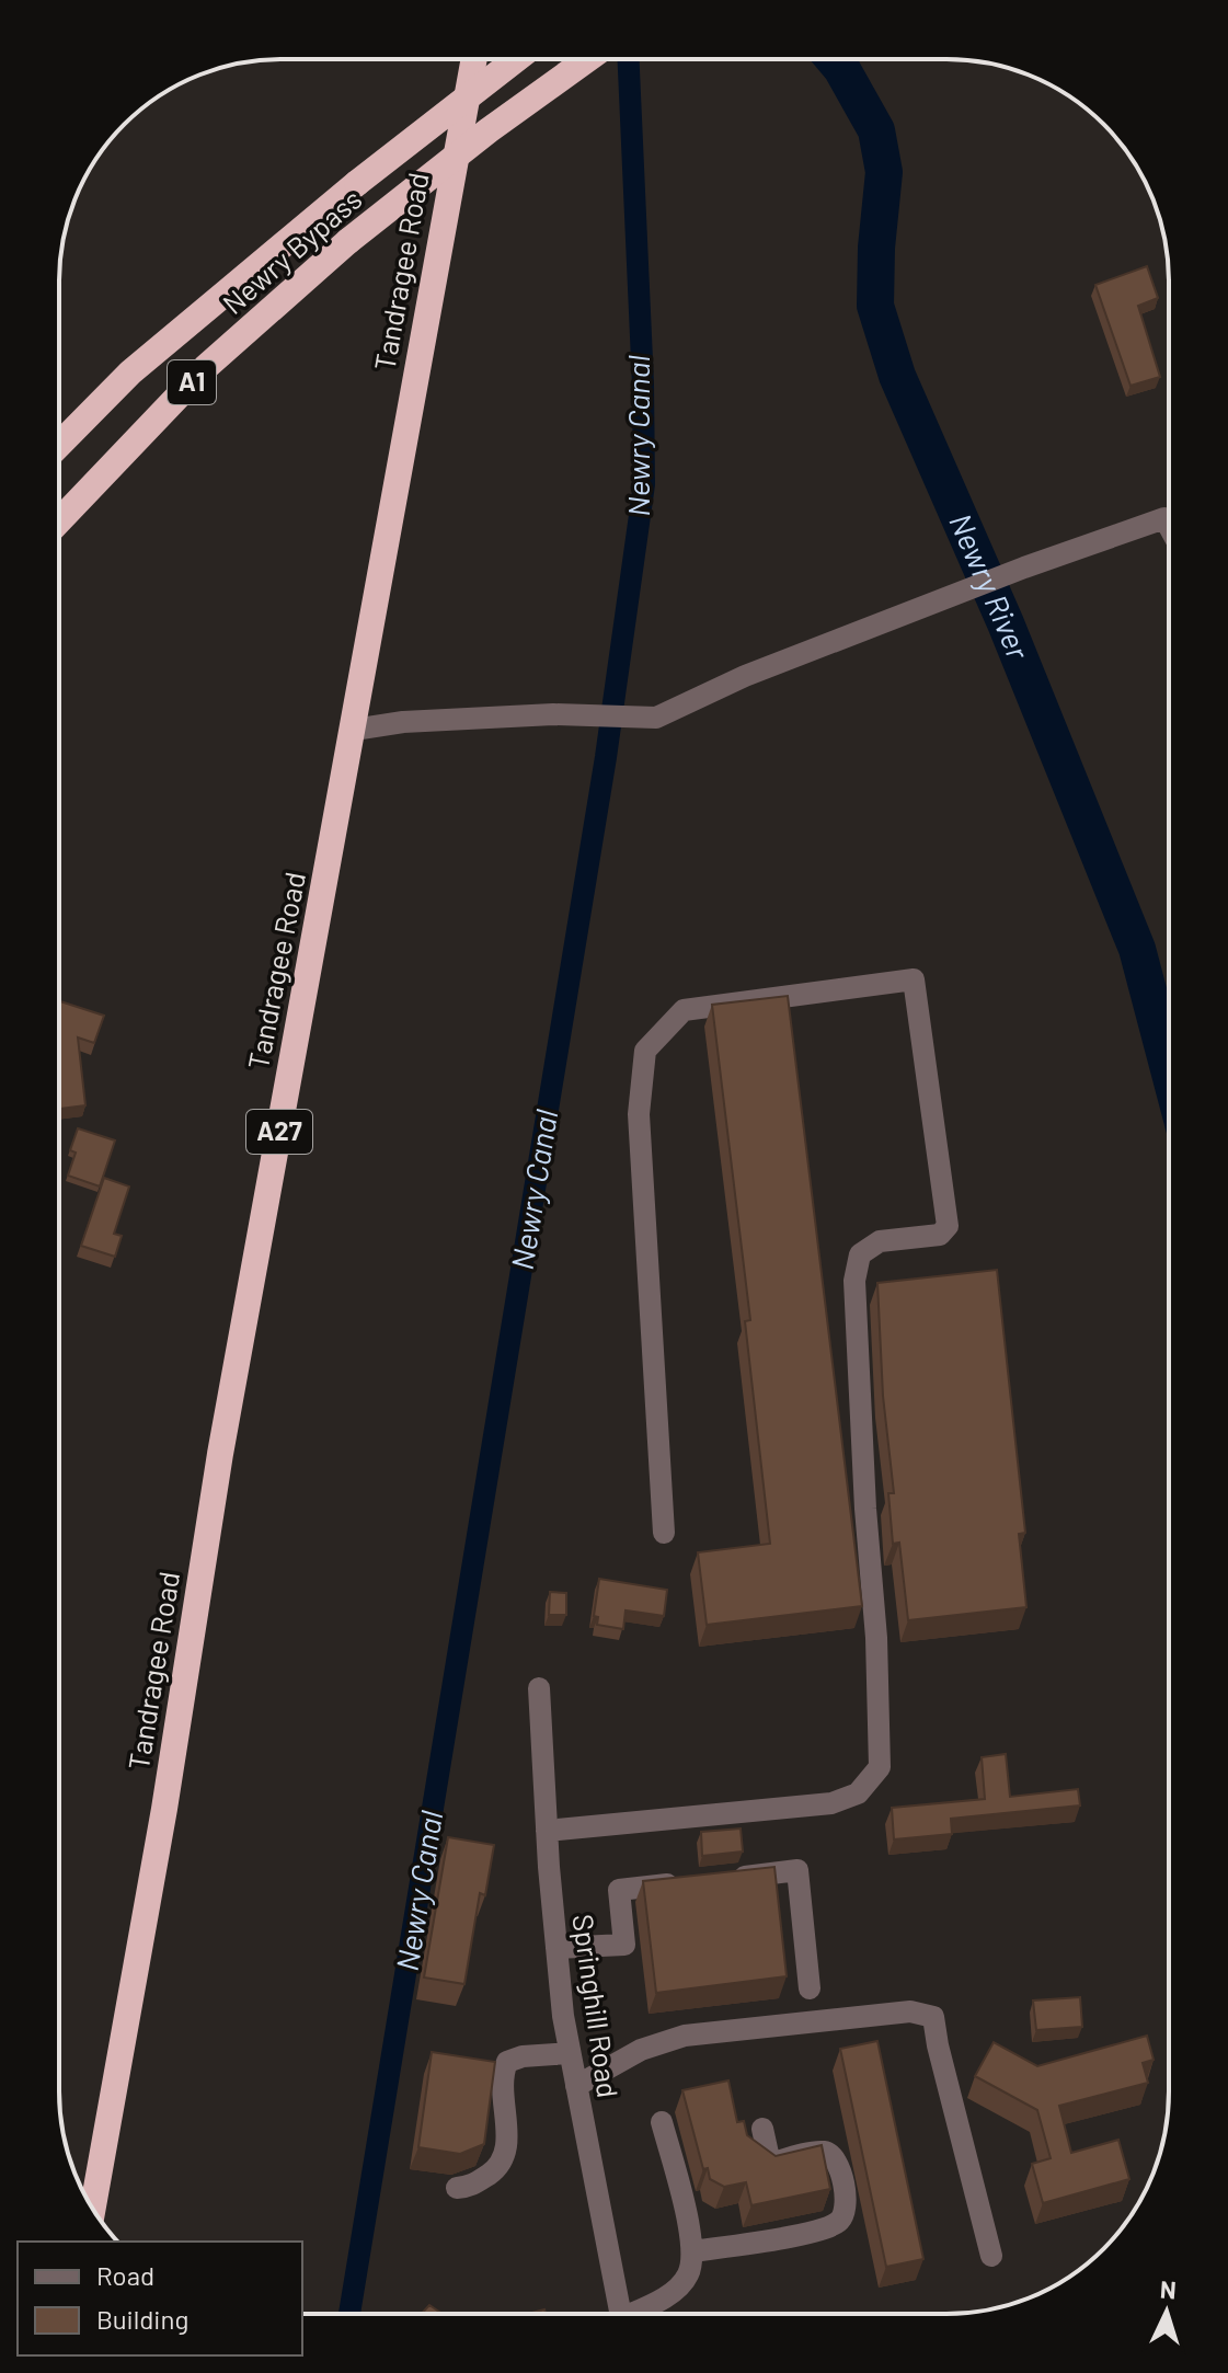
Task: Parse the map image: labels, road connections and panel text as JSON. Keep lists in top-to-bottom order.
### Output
{
  "streets": {
    "highway": [
      "Newry Bypass",
      "Tandragee Road",
      "A1",
      "A27"
    ],
    "street": ["Springhill Road"]
  },
  "water": ["Newry Canal", "Newry River"],
  "legend": ["Road", "Building"],
  "north": "top"
}
